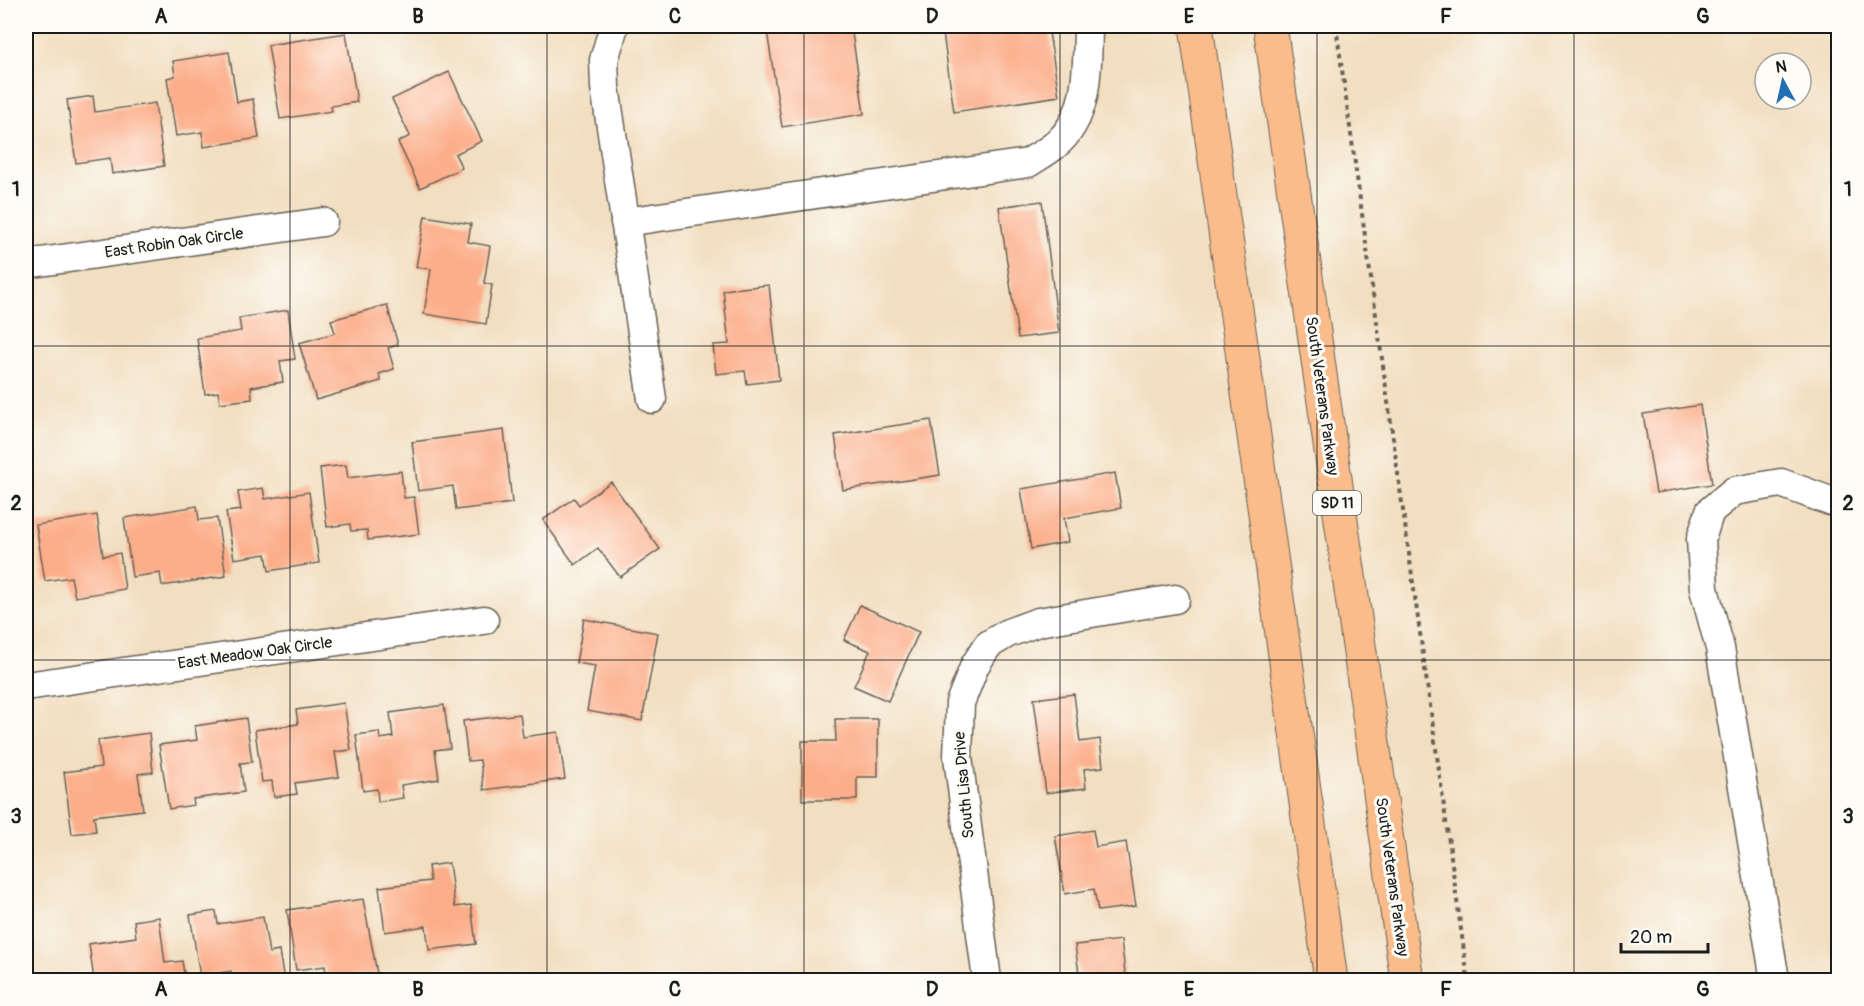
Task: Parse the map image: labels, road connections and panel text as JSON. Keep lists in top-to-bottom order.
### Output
{
  "streets": {
    "highway": ["South Veterans Parkway", "SD 11"],
    "street": ["East Robin Oak Circle", "East Meadow Oak Circle", "South Lisa Drive"]
  },
  "scale_bar": "20 m",
  "north": "top",
  "grid": {
    "columns": [
      "A",
      "B",
      "C",
      "D",
      "E",
      "F",
      "G"
    ],
    "rows": ["1", "2", "3"]
  }
}
